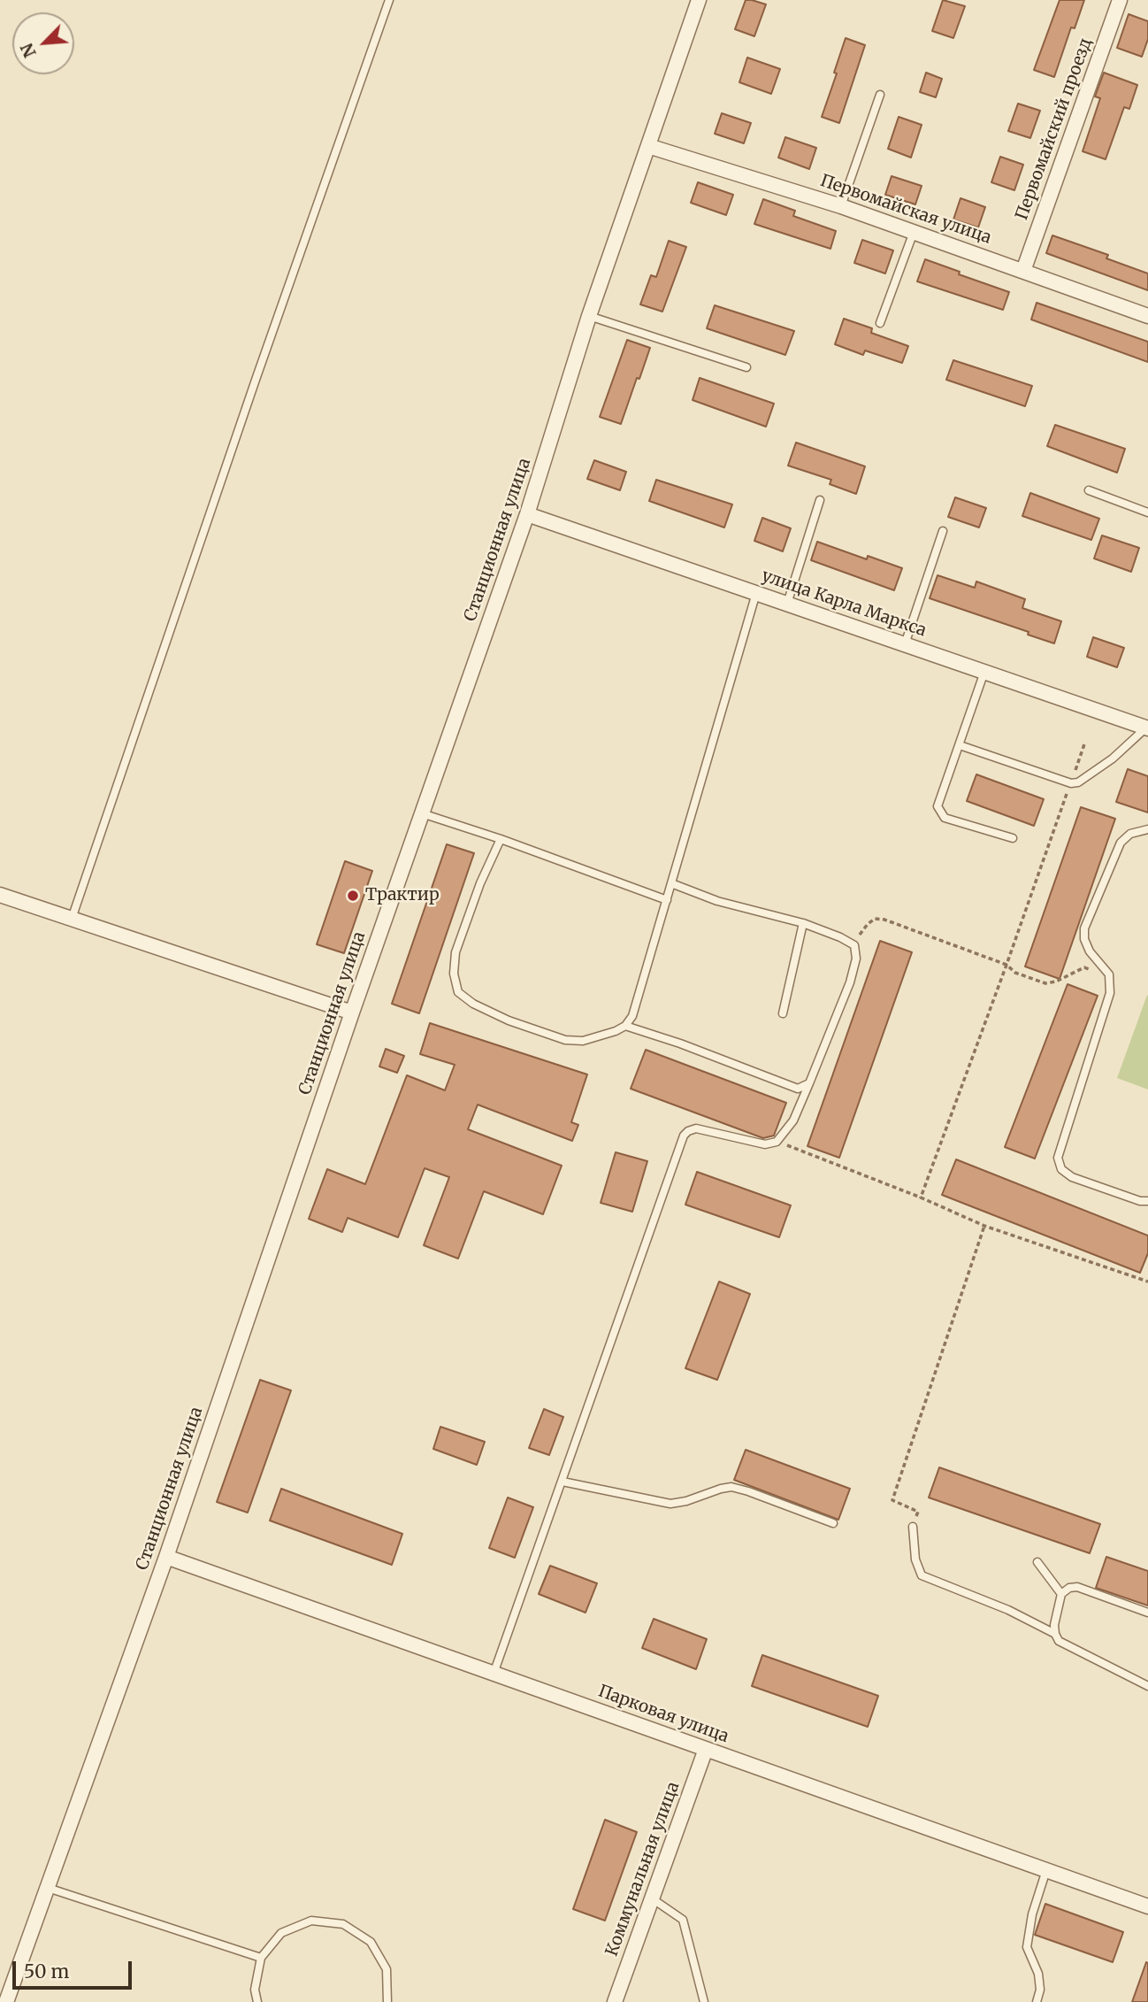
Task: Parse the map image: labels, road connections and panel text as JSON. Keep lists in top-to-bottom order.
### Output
{
  "streets": {
    "street": [
      "Первомайский проезд",
      "Первомайская улица",
      "Станционная улица",
      "улица Карла Маркса",
      "Парковая улица",
      "Коммунальная улица"
    ]
  },
  "crossings": [
    ["Первомайский проезд", "Первомайская улица"],
    ["Первомайская улица", "Станционная улица"],
    ["Станционная улица", "улица Карла Маркса"],
    ["Станционная улица", "Парковая улица"],
    ["Парковая улица", "Коммунальная улица"]
  ],
  "places": ["Трактир"],
  "scale_bar": "50 m",
  "north": "bottom left"
}
